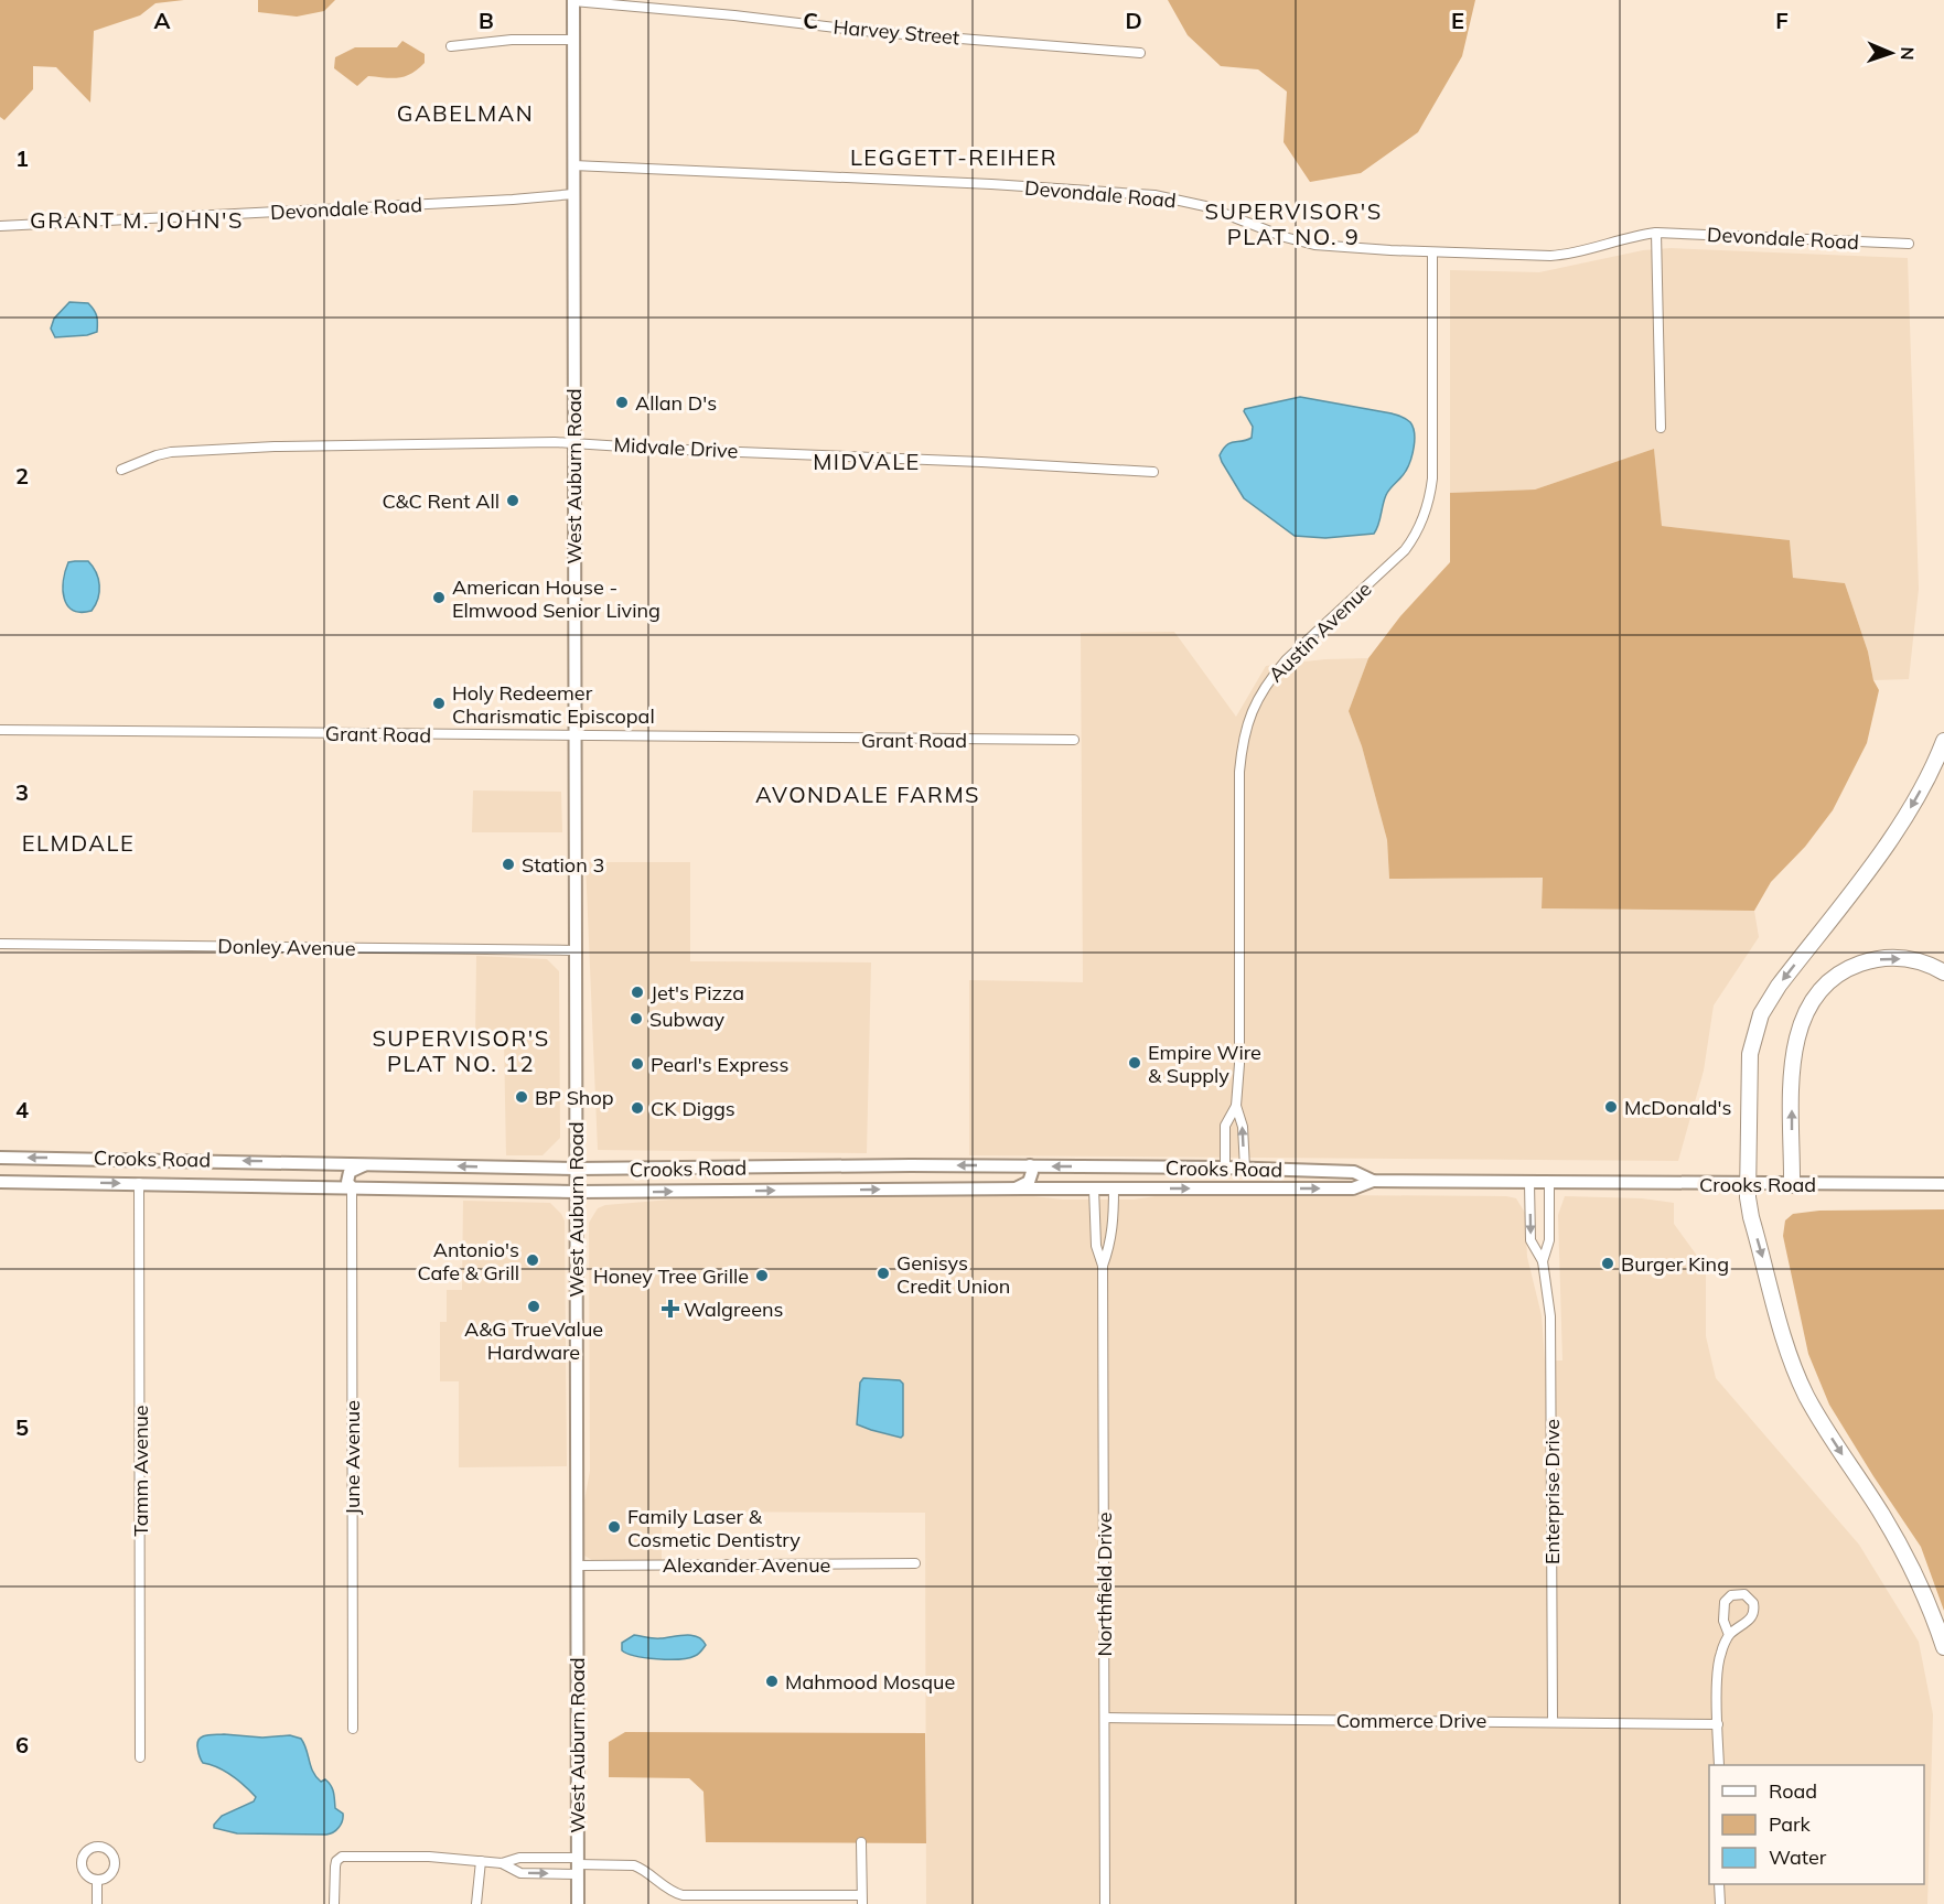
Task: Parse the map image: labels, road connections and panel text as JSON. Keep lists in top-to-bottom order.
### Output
{
  "streets": {
    "main road": ["West Auburn Road", "Crooks Road"],
    "street": [
      "Harvey Street",
      "Devondale Road",
      "Midvale Drive",
      "Austin Avenue",
      "Grant Road",
      "Donley Avenue",
      "June Avenue",
      "Tamm Avenue",
      "Enterprise Drive",
      "Alexander Avenue",
      "Northfield Drive",
      "Commerce Drive"
    ]
  },
  "crossings": [
    ["Harvey Street", "West Auburn Road"],
    ["Devondale Road", "West Auburn Road"],
    ["Devondale Road", "Austin Avenue"],
    ["Midvale Drive", "West Auburn Road"],
    ["West Auburn Road", "Grant Road"],
    ["West Auburn Road", "Donley Avenue"],
    ["West Auburn Road", "Crooks Road"],
    ["West Auburn Road", "Alexander Avenue"],
    ["Austin Avenue", "Crooks Road"],
    ["Crooks Road", "June Avenue"],
    ["Crooks Road", "Tamm Avenue"],
    ["Crooks Road", "Enterprise Drive"],
    ["Crooks Road", "Northfield Drive"],
    ["Enterprise Drive", "Commerce Drive"],
    ["Northfield Drive", "Commerce Drive"]
  ],
  "districts": [
    "GABELMAN",
    "LEGGETT-REIHER",
    "SUPERVISOR'S PLAT NO. 9",
    "GRANT M. JOHN'S",
    "MIDVALE",
    "AVONDALE FARMS",
    "ELMDALE",
    "SUPERVISOR'S PLAT NO. 12"
  ],
  "places": {
    "other": [
      "Allan D's",
      "C&C Rent All",
      "American House - Elmwood Senior Living",
      "Holy Redeemer Charismatic Episcopal",
      "Station 3",
      "Jet's Pizza",
      "Subway",
      "Empire Wire & Supply",
      "Pearl's Express",
      "BP Shop",
      "McDonald's",
      "CK Diggs",
      "Antonio's Cafe & Grill",
      "Burger King",
      "Genisys Credit Union",
      "Honey Tree Grille",
      "A&G TrueValue Hardware",
      "Family Laser & Cosmetic Dentistry",
      "Mahmood Mosque"
    ],
    "health": ["Walgreens"]
  },
  "legend": ["Road", "Park", "Water"],
  "north": "right",
  "grid": {
    "columns": [
      "A",
      "B",
      "C",
      "D",
      "E",
      "F"
    ],
    "rows": [
      "1",
      "2",
      "3",
      "4",
      "5",
      "6"
    ]
  }
}
